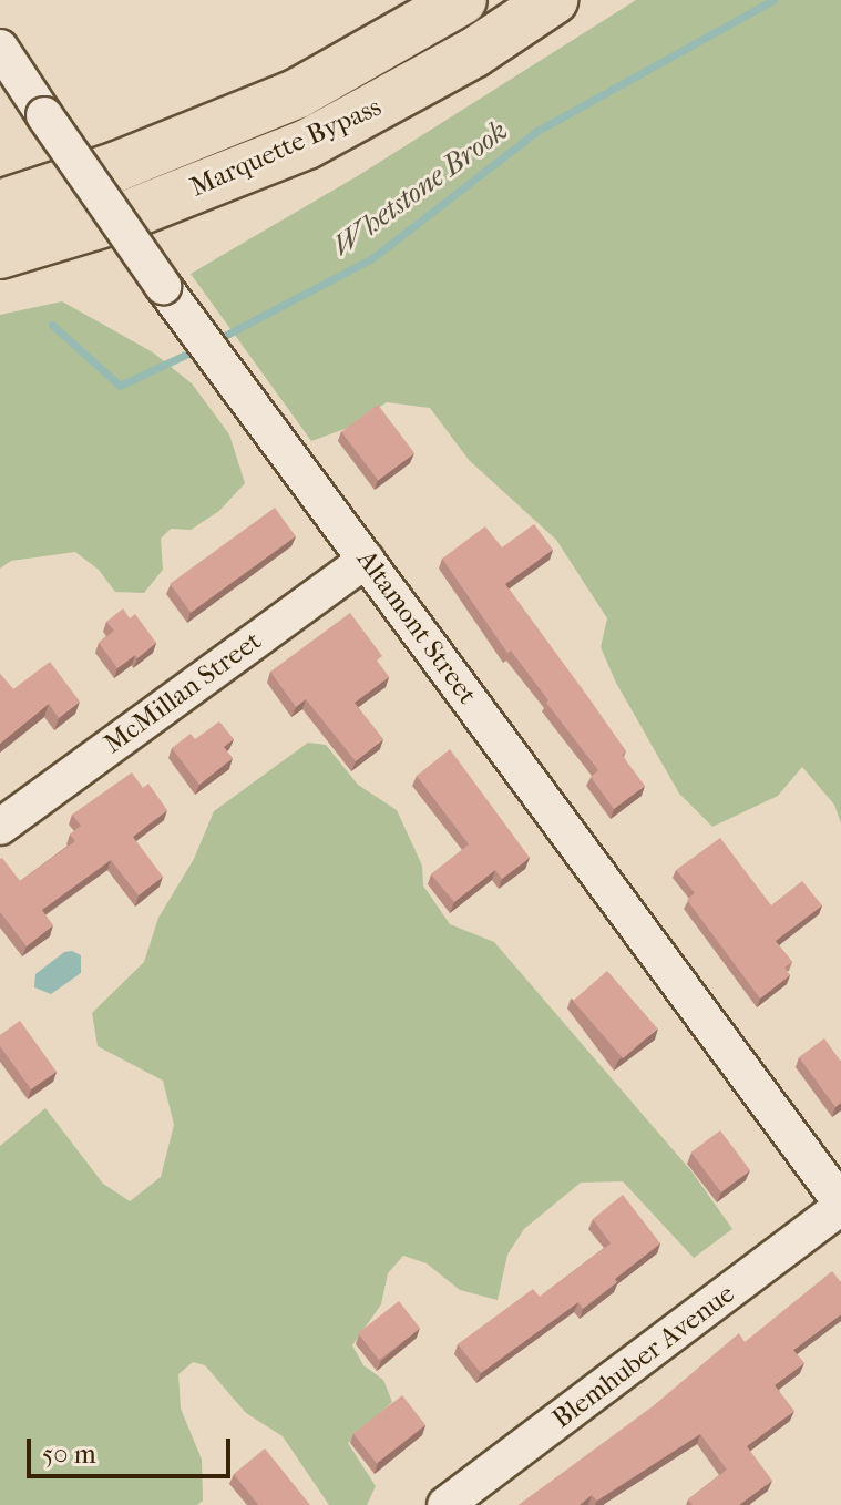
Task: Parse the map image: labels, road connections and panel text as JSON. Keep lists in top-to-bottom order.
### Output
{
  "streets": {
    "highway": ["Marquette Bypass"],
    "street": ["Altamont Street", "McMillan Street", "Blemhuber Avenue"]
  },
  "crossings": [
    ["Altamont Street", "McMillan Street"],
    ["Altamont Street", "Blemhuber Avenue"]
  ],
  "water": ["Whetstone Brook"],
  "scale_bar": "50 m"
}
